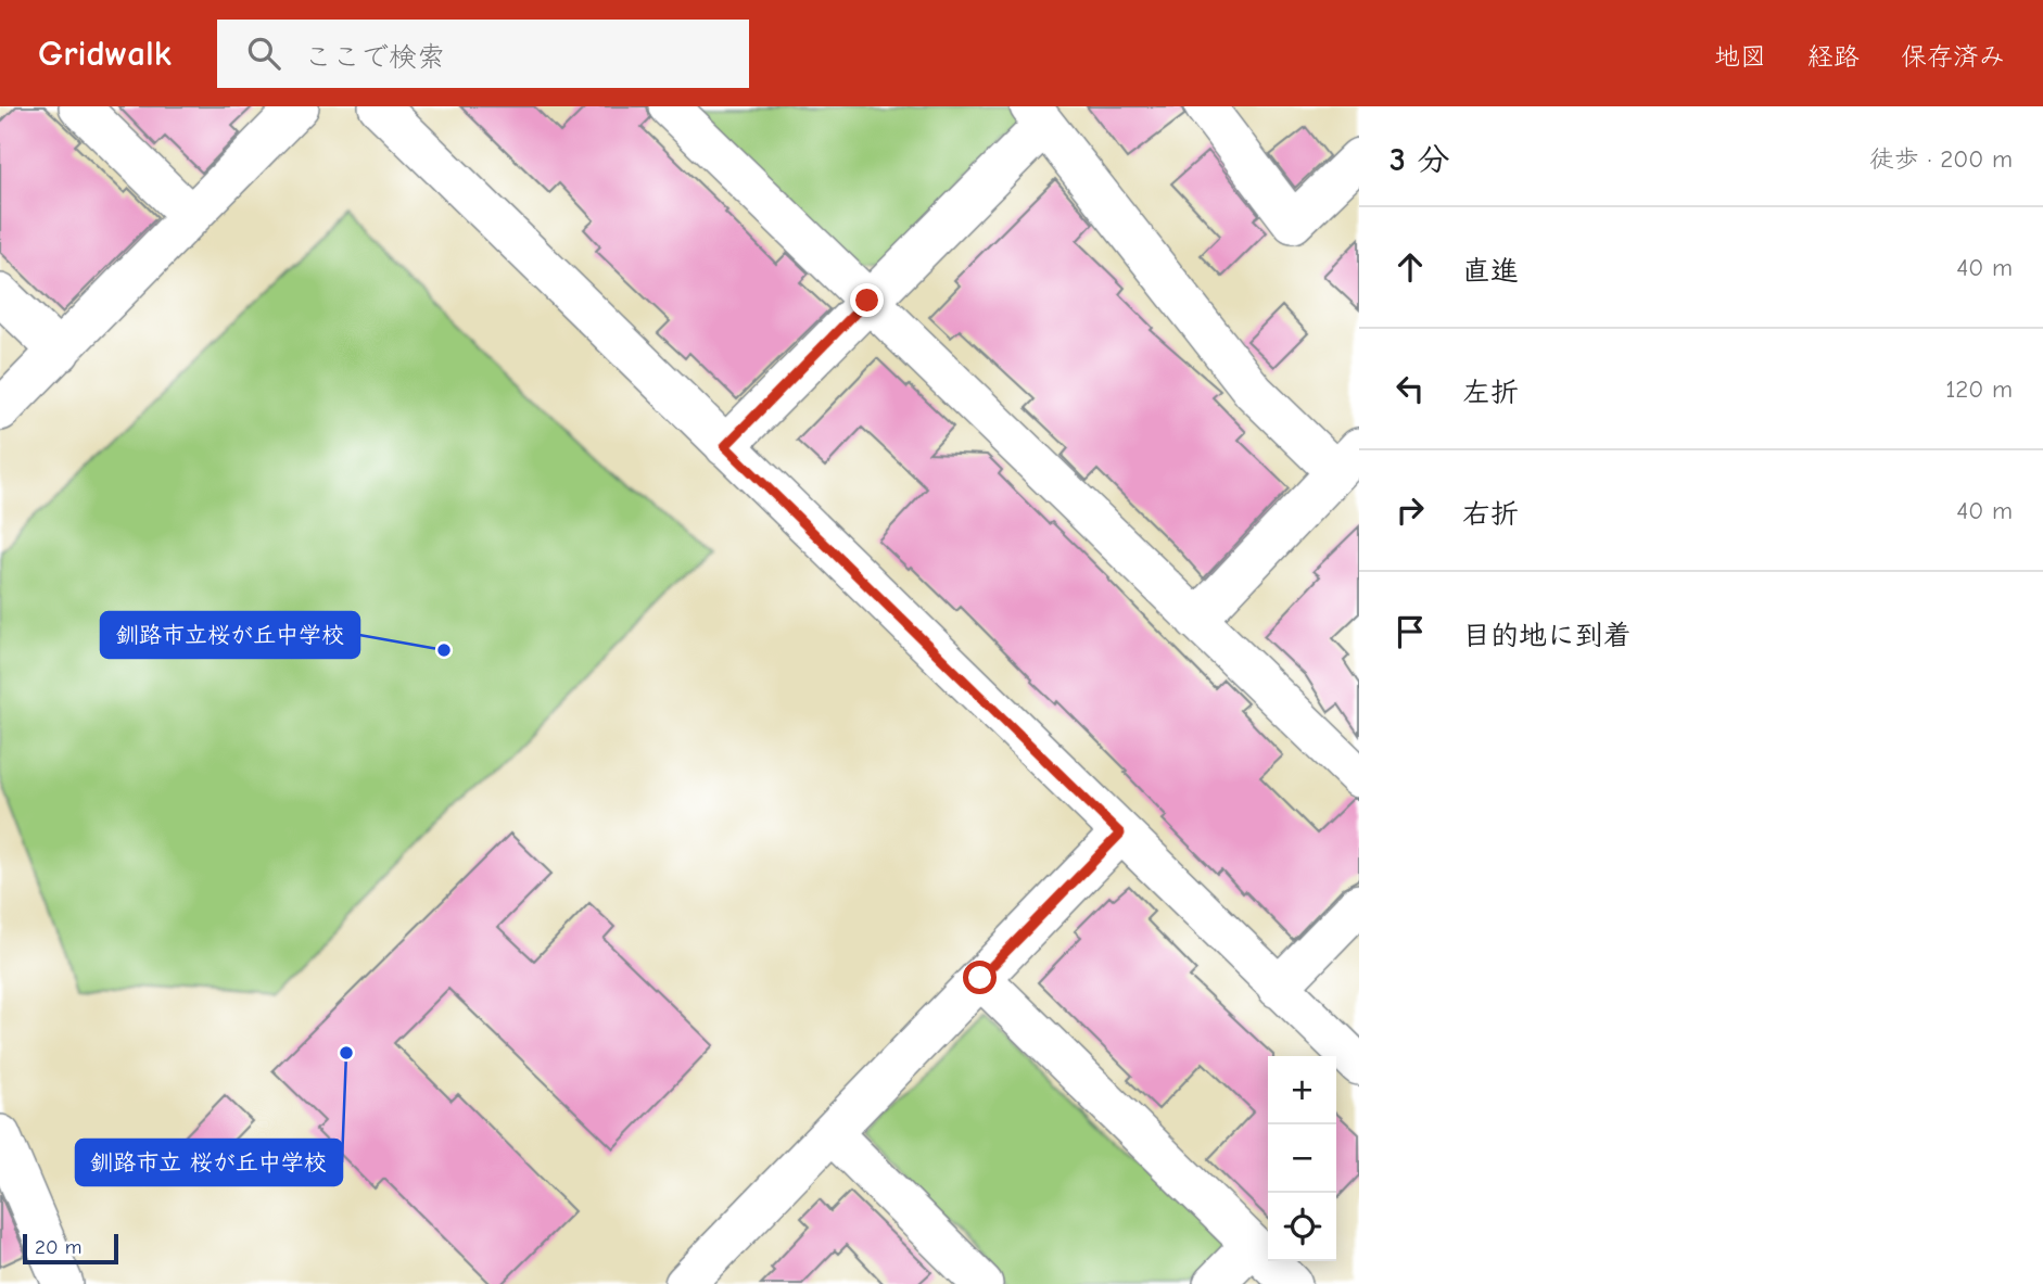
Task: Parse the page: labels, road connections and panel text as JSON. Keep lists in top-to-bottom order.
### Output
{
  "places": ["釧路市立桜が丘中学校", "釧路市立 桜が丘中学校"],
  "scale_bar": "20 m",
  "page": {
    "header": "Gridwalk",
    "search": "ここで検索",
    "nav": ["地図", "経路", "保存済み"],
    "heading": ["3 分", "徒歩 · 200 m"],
    "list": [
      ["直進", "40 m"],
      ["左折", "120 m"],
      ["右折", "40 m"],
      "目的地に到着"
    ],
    "map_buttons": ["+", "−"],
    "scale": "20 m"
  }
}
